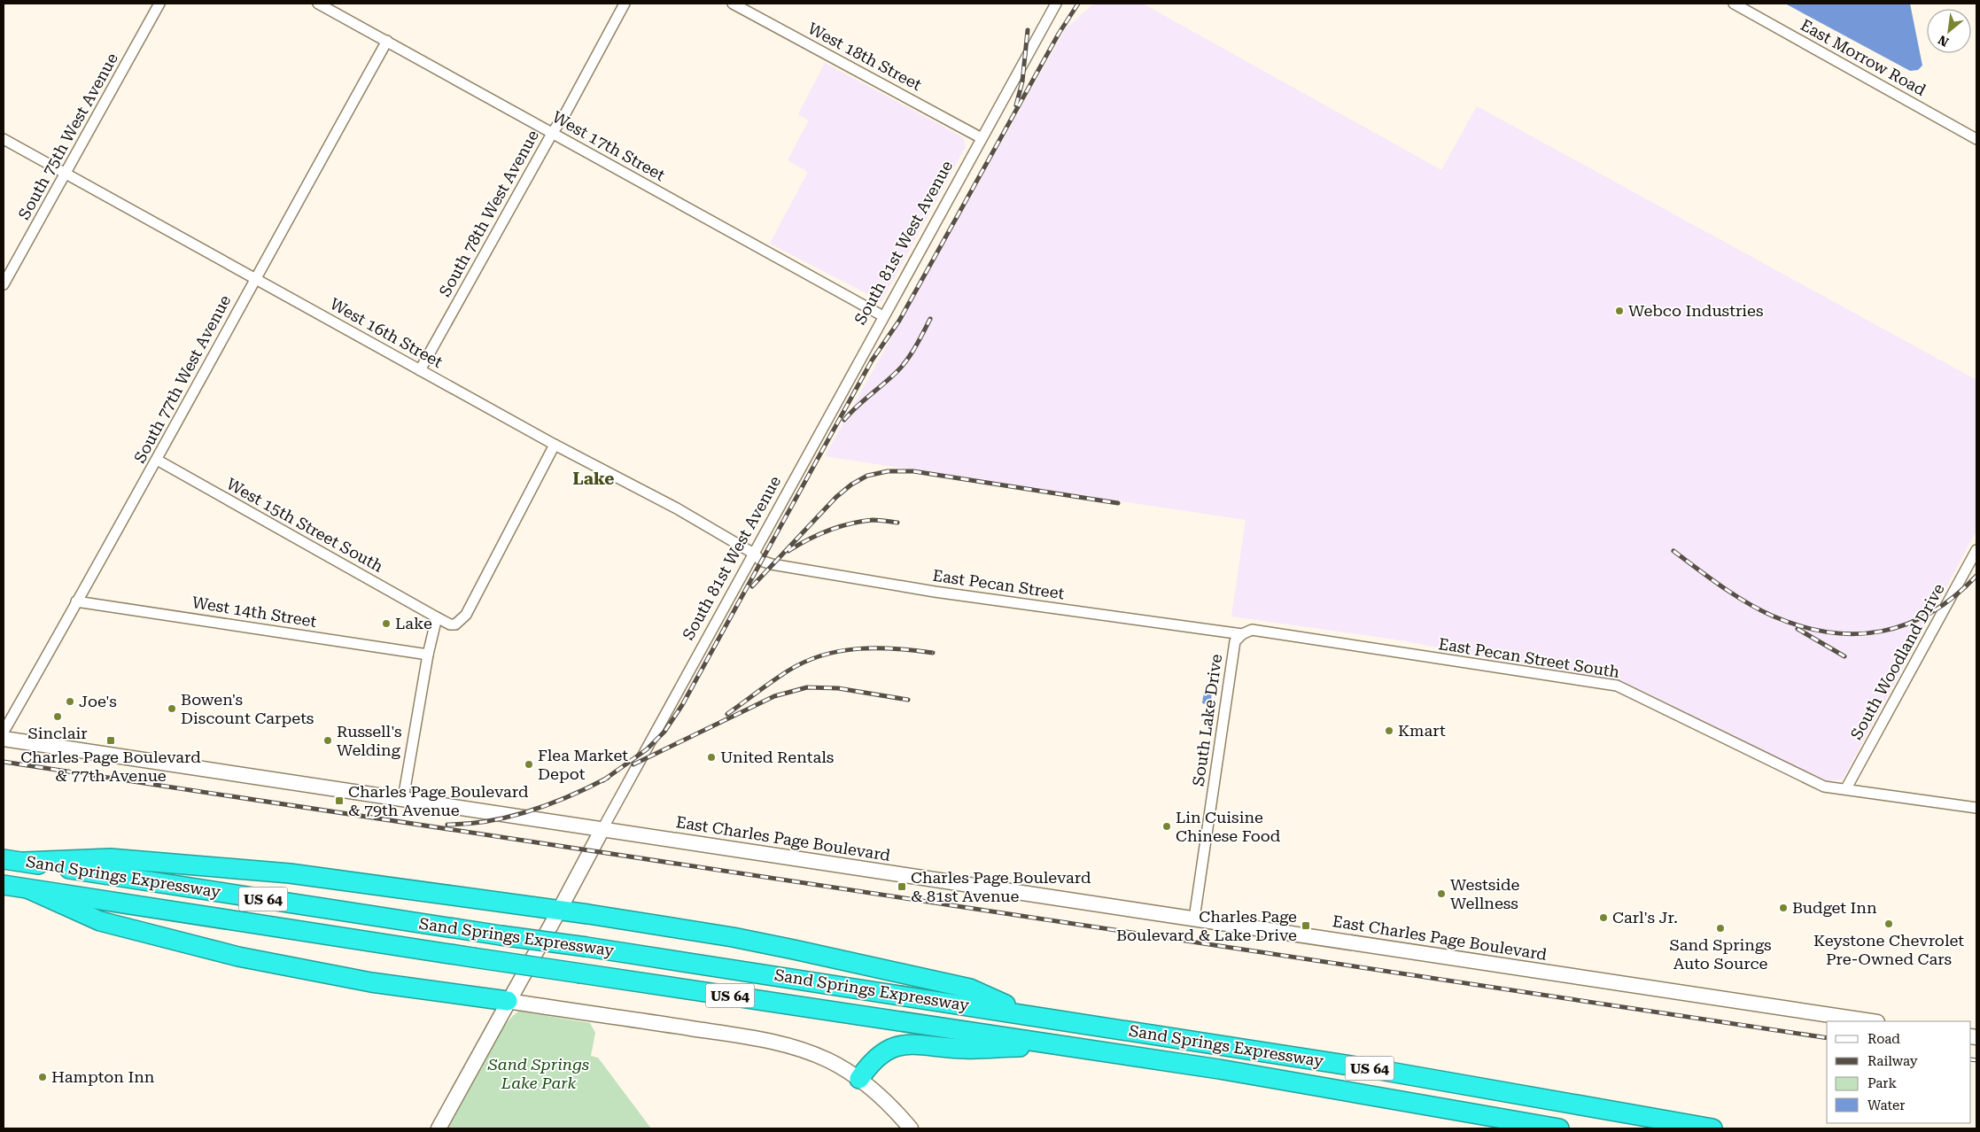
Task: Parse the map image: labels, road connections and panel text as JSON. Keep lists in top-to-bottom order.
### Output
{
  "streets": {
    "highway": ["Sand Springs Expressway", "US 64"],
    "main road": ["South 81st West Avenue", "East Charles Page Boulevard"],
    "street": [
      "West 18th Street",
      "East Morrow Road",
      "South 75th West Avenue",
      "West 17th Street",
      "South 78th West Avenue",
      "West 16th Street",
      "South 77th West Avenue",
      "West 15th Street South",
      "East Pecan Street",
      "West 14th Street",
      "East Pecan Street South",
      "South Woodland Drive",
      "South Lake Drive"
    ]
  },
  "crossings": [
    ["West 18th Street", "South 81st West Avenue"],
    ["South 75th West Avenue", "West 16th Street"],
    ["West 17th Street", "South 78th West Avenue"],
    ["West 17th Street", "South 81st West Avenue"],
    ["West 17th Street", "South 77th West Avenue"],
    ["South 78th West Avenue", "West 16th Street"],
    ["South 81st West Avenue", "West 16th Street"],
    ["South 81st West Avenue", "East Pecan Street"],
    ["South 81st West Avenue", "East Charles Page Boulevard"],
    ["West 16th Street", "South 77th West Avenue"],
    ["West 16th Street", "West 15th Street South"],
    ["West 16th Street", "East Pecan Street"],
    ["South 77th West Avenue", "West 15th Street South"],
    ["South 77th West Avenue", "West 14th Street"],
    ["East Pecan Street", "East Pecan Street South"],
    ["East Pecan Street", "South Lake Drive"],
    ["East Pecan Street South", "South Woodland Drive"],
    ["East Pecan Street South", "South Lake Drive"],
    ["South Lake Drive", "East Charles Page Boulevard"]
  ],
  "districts": ["Lake"],
  "parks": ["Sand Springs Lake Park"],
  "places": {
    "other": [
      "Webco Industries",
      "Lake",
      "Joe's",
      "Bowen's Discount Carpets",
      "Sinclair",
      "Kmart",
      "Russell's Welding",
      "United Rentals",
      "Flea Market Depot",
      "Lin Cuisine Chinese Food",
      "Westside Wellness",
      "Budget Inn",
      "Carl's Jr.",
      "Keystone Chevrolet Pre-Owned Cars",
      "Sand Springs Auto Source",
      "Hampton Inn"
    ],
    "transit": [
      "Charles Page Boulevard & 77th Avenue",
      "Charles Page Boulevard & 79th Avenue",
      "Charles Page Boulevard & 81st Avenue",
      "Charles Page Boulevard & Lake Drive"
    ]
  },
  "legend": [
    "Road",
    "Railway",
    "Park",
    "Water"
  ],
  "north": "bottom left"
}
